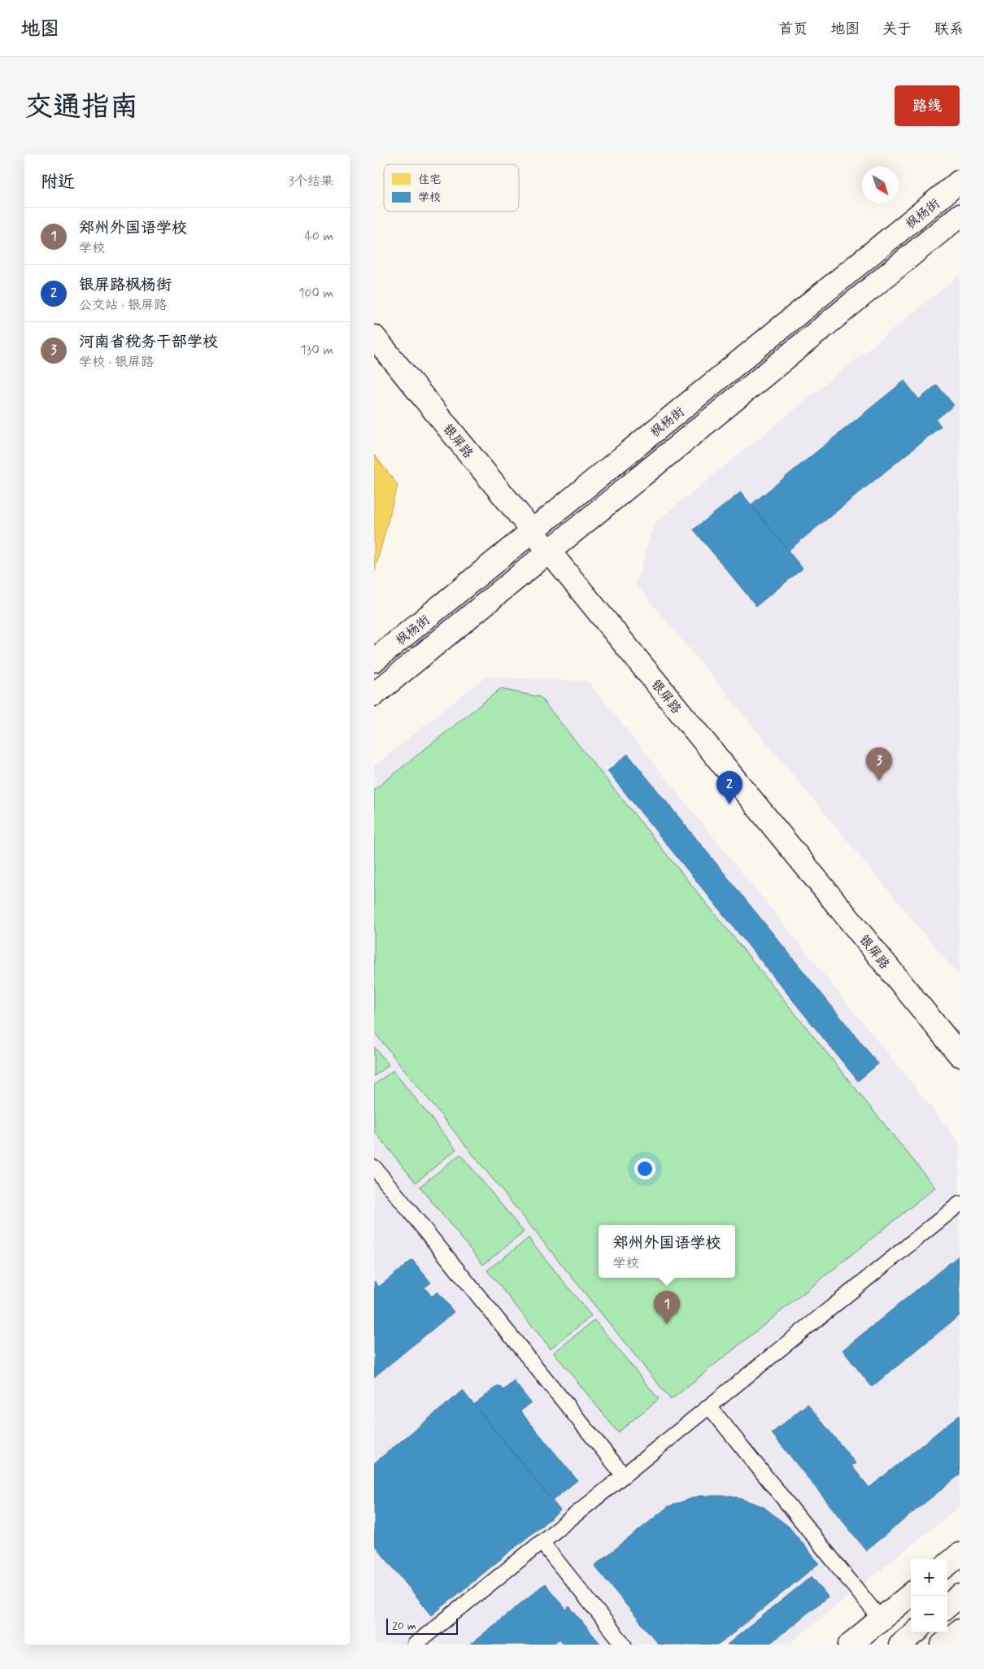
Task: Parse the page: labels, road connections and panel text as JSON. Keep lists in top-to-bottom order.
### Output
{
  "streets": {
    "street": ["枫杨街", "银屏路"]
  },
  "crossings": [
    ["枫杨街", "银屏路"]
  ],
  "legend": ["住宅", "学校"],
  "scale_bar": "20 m",
  "north": "bottom right",
  "page": {
    "header": "地图",
    "nav": [
      "首页",
      "地图",
      "关于",
      "联系"
    ],
    "buttons": "路线",
    "title": "交通指南",
    "heading": ["附近", "3个结果"],
    "list": [
      {
        "mark": "1",
        "name": "郑州外国语学校",
        "note": "学校",
        "value": "40 m"
      },
      {
        "mark": "2",
        "name": "银屏路枫杨街",
        "note": "公交站 · 银屏路",
        "value": "100 m"
      },
      {
        "mark": "3",
        "name": "河南省税务干部学校",
        "note": "学校 · 银屏路",
        "value": "130 m"
      }
    ],
    "pins": ["3", "2", "1"],
    "popup": ["郑州外国语学校", "学校"],
    "map_buttons": ["+", "−"],
    "scale": "20 m"
  }
}
